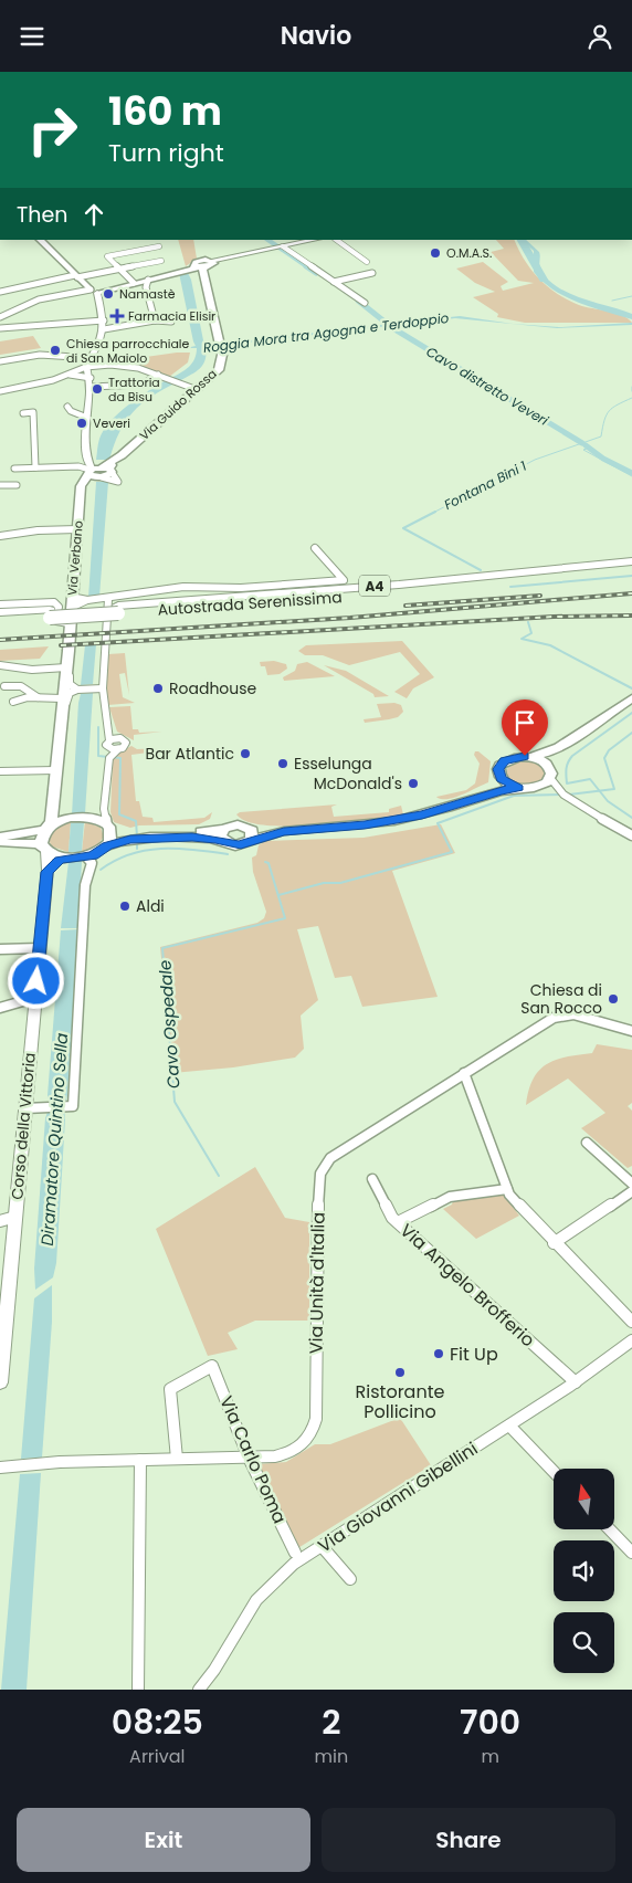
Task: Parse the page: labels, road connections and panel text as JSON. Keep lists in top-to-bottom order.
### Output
{
  "streets": {
    "highway": ["A4", "Autostrada Serenissima"],
    "main road": ["Via Guido Rossa", "Via Verbano", "Corso della Vittoria"],
    "street": [
      "Via Unità d'Italia",
      "Via Angelo Brofferio",
      "Via Carlo Poma",
      "Via Giovanni Gibellini"
    ]
  },
  "crossings": [
    ["Via Guido Rossa", "Via Verbano"],
    ["Via Unità d'Italia", "Via Carlo Poma"],
    ["Via Angelo Brofferio", "Via Giovanni Gibellini"]
  ],
  "water": [
    "Roggia Mora tra Agogna e Terdoppio",
    "Cavo distretto Veveri",
    "Fontana Bini 1",
    "Cavo Ospedale",
    "Diramatore Quintino Sella"
  ],
  "places": {
    "other": [
      "O.M.A.S.",
      "Namastè",
      "Chiesa parrocchiale di San Maiolo",
      "Trattoria da Bisu",
      "Veveri",
      "Roadhouse",
      "Bar Atlantic",
      "Esselunga",
      "McDonald's",
      "Aldi",
      "Chiesa di San Rocco",
      "Fit Up",
      "Ristorante Pollicino"
    ],
    "health": ["Farmacia Elisir"]
  },
  "north": "top",
  "page": {
    "header": "Navio",
    "turn": ["160 m", "Turn right"],
    "then": "Then",
    "eta": [
      "08:25",
      "Arrival",
      "2",
      "min",
      "700",
      "m"
    ],
    "buttons": ["Exit", "Share"]
  }
}
